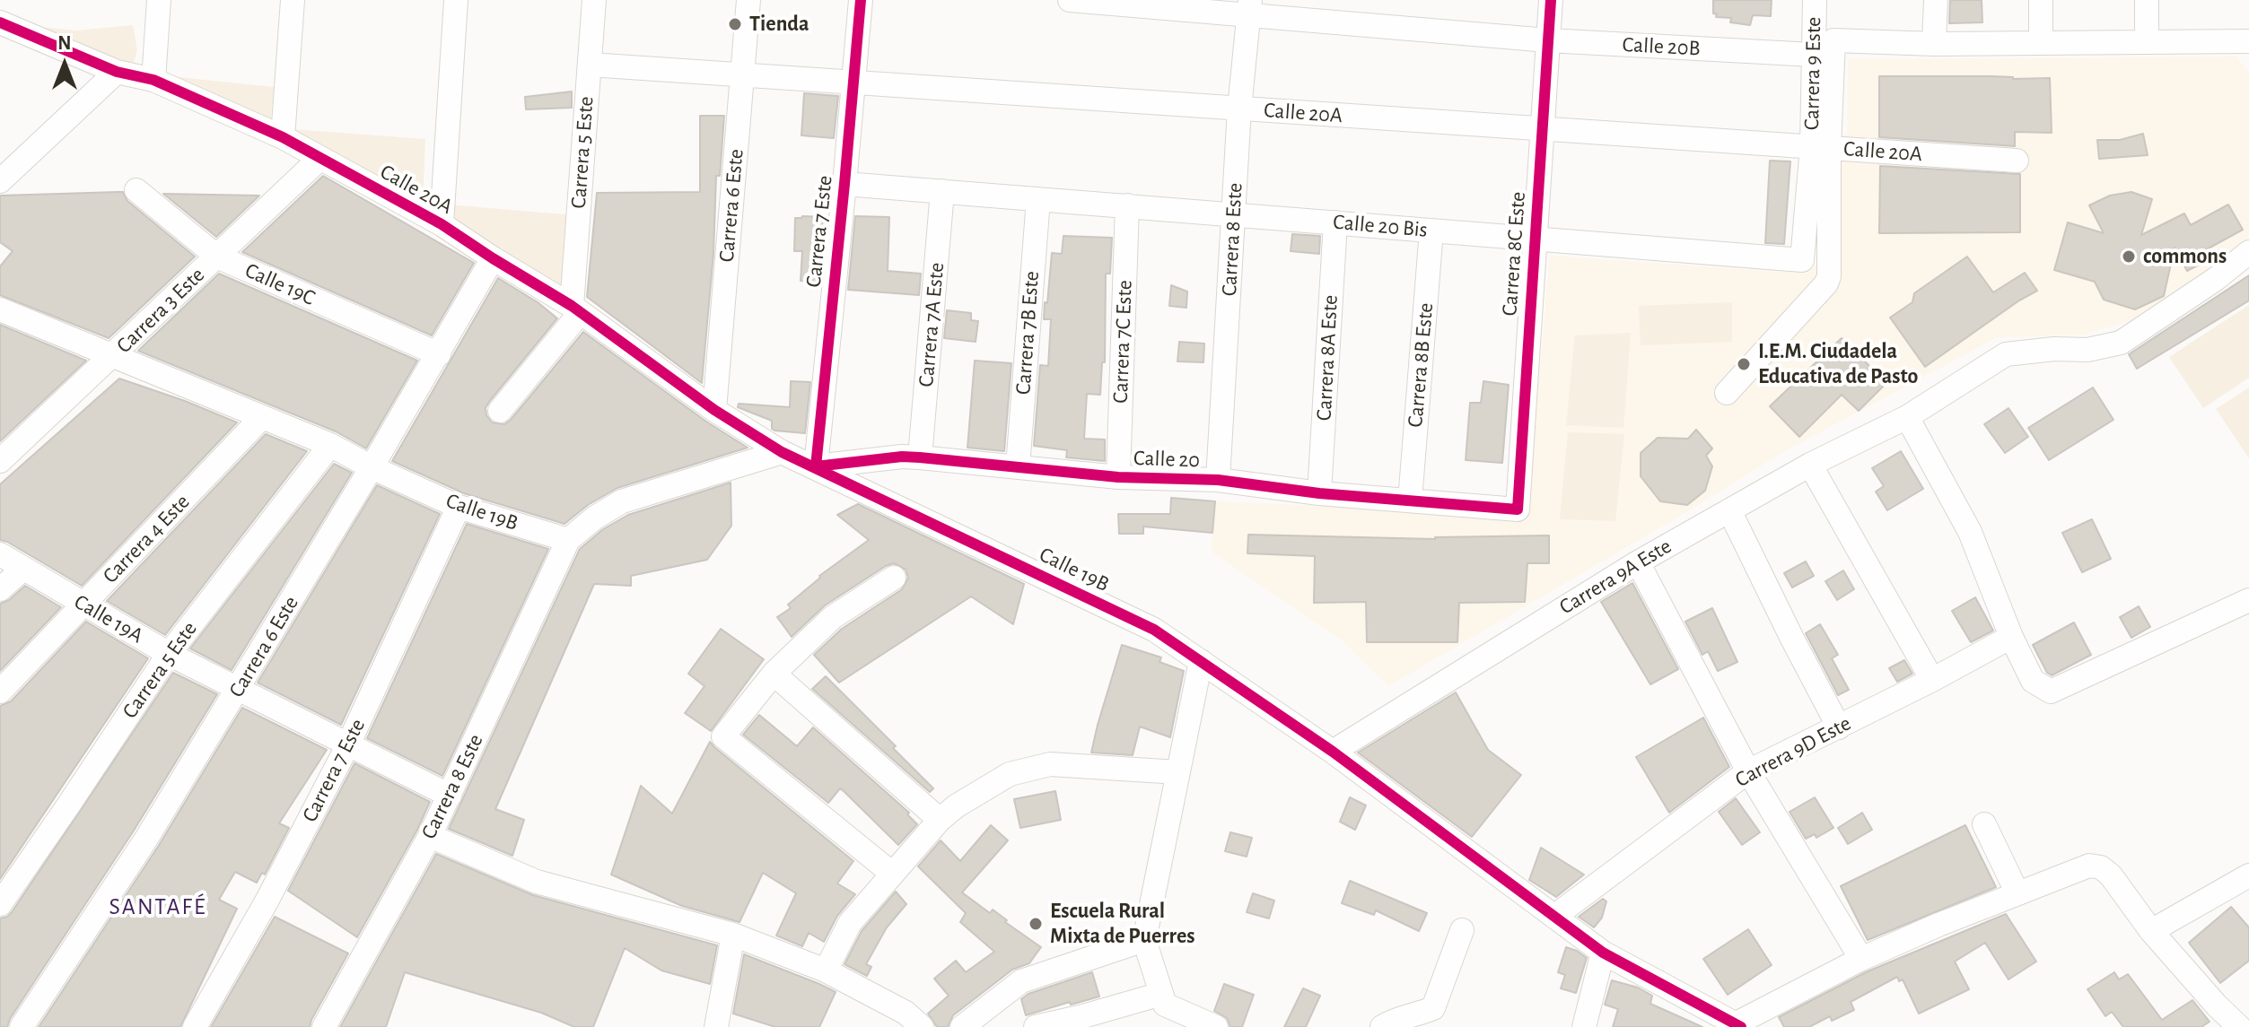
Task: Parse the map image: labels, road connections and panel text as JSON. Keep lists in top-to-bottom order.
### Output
{
  "streets": {
    "street": [
      "Calle 20B",
      "Carrera 9 Este",
      "Calle 20A",
      "Carrera 5 Este",
      "Carrera 6 Este",
      "Calle 20 Bis",
      "Carrera 7 Este",
      "Carrera 8 Este",
      "Carrera 8C Este",
      "Calle 19C",
      "Carrera 3 Este",
      "Carrera 7A Este",
      "Carrera 7B Este",
      "Carrera 7C Este",
      "Carrera 8A Este",
      "Carrera 8B Este",
      "Calle 20",
      "Calle 19B",
      "Carrera 4 Este",
      "Carrera 9A Este",
      "Calle 19A",
      "Carrera 9D Este"
    ]
  },
  "crossings": [
    ["Calle 20B", "Carrera 9 Este"],
    ["Calle 20B", "Carrera 8 Este"],
    ["Calle 20B", "Carrera 8C Este"],
    ["Carrera 9 Este", "Calle 20A"],
    ["Carrera 9 Este", "Calle 20 Bis"],
    ["Calle 20A", "Carrera 5 Este"],
    ["Calle 20A", "Carrera 6 Este"],
    ["Calle 20A", "Calle 20 Bis"],
    ["Calle 20A", "Carrera 7 Este"],
    ["Calle 20A", "Carrera 8 Este"],
    ["Calle 20A", "Carrera 8C Este"],
    ["Calle 20A", "Carrera 3 Este"],
    ["Calle 20A", "Calle 19B"],
    ["Carrera 5 Este", "Calle 19B"],
    ["Carrera 5 Este", "Calle 19A"],
    ["Carrera 6 Este", "Calle 19C"],
    ["Carrera 6 Este", "Calle 19B"],
    ["Carrera 6 Este", "Calle 19A"],
    ["Calle 20 Bis", "Carrera 7 Este"],
    ["Calle 20 Bis", "Carrera 8 Este"],
    ["Calle 20 Bis", "Carrera 8C Este"],
    ["Calle 20 Bis", "Carrera 7A Este"],
    ["Calle 20 Bis", "Carrera 7B Este"],
    ["Calle 20 Bis", "Carrera 7C Este"],
    ["Calle 20 Bis", "Carrera 8A Este"],
    ["Calle 20 Bis", "Carrera 8B Este"],
    ["Carrera 7 Este", "Calle 20"],
    ["Carrera 7 Este", "Calle 19B"],
    ["Carrera 7 Este", "Calle 19A"],
    ["Carrera 8 Este", "Calle 20"],
    ["Carrera 8 Este", "Calle 19B"],
    ["Carrera 8 Este", "Calle 19A"],
    ["Carrera 8C Este", "Calle 20"],
    ["Calle 19C", "Carrera 3 Este"],
    ["Carrera 3 Este", "Calle 19B"],
    ["Carrera 7A Este", "Calle 20"],
    ["Carrera 7B Este", "Calle 20"],
    ["Carrera 7C Este", "Calle 20"],
    ["Carrera 8A Este", "Calle 20"],
    ["Carrera 8B Este", "Calle 20"],
    ["Calle 20", "Calle 19B"],
    ["Calle 19B", "Carrera 4 Este"],
    ["Calle 19B", "Carrera 9A Este"],
    ["Calle 19B", "Carrera 9D Este"],
    ["Carrera 4 Este", "Calle 19A"]
  ],
  "districts": ["SANTAFÉ"],
  "places": [
    "Tienda",
    "commons",
    "I.E.M. Ciudadela Educativa de Pasto",
    "Escuela Rural Mixta de Puerres"
  ],
  "north": "top"
}
